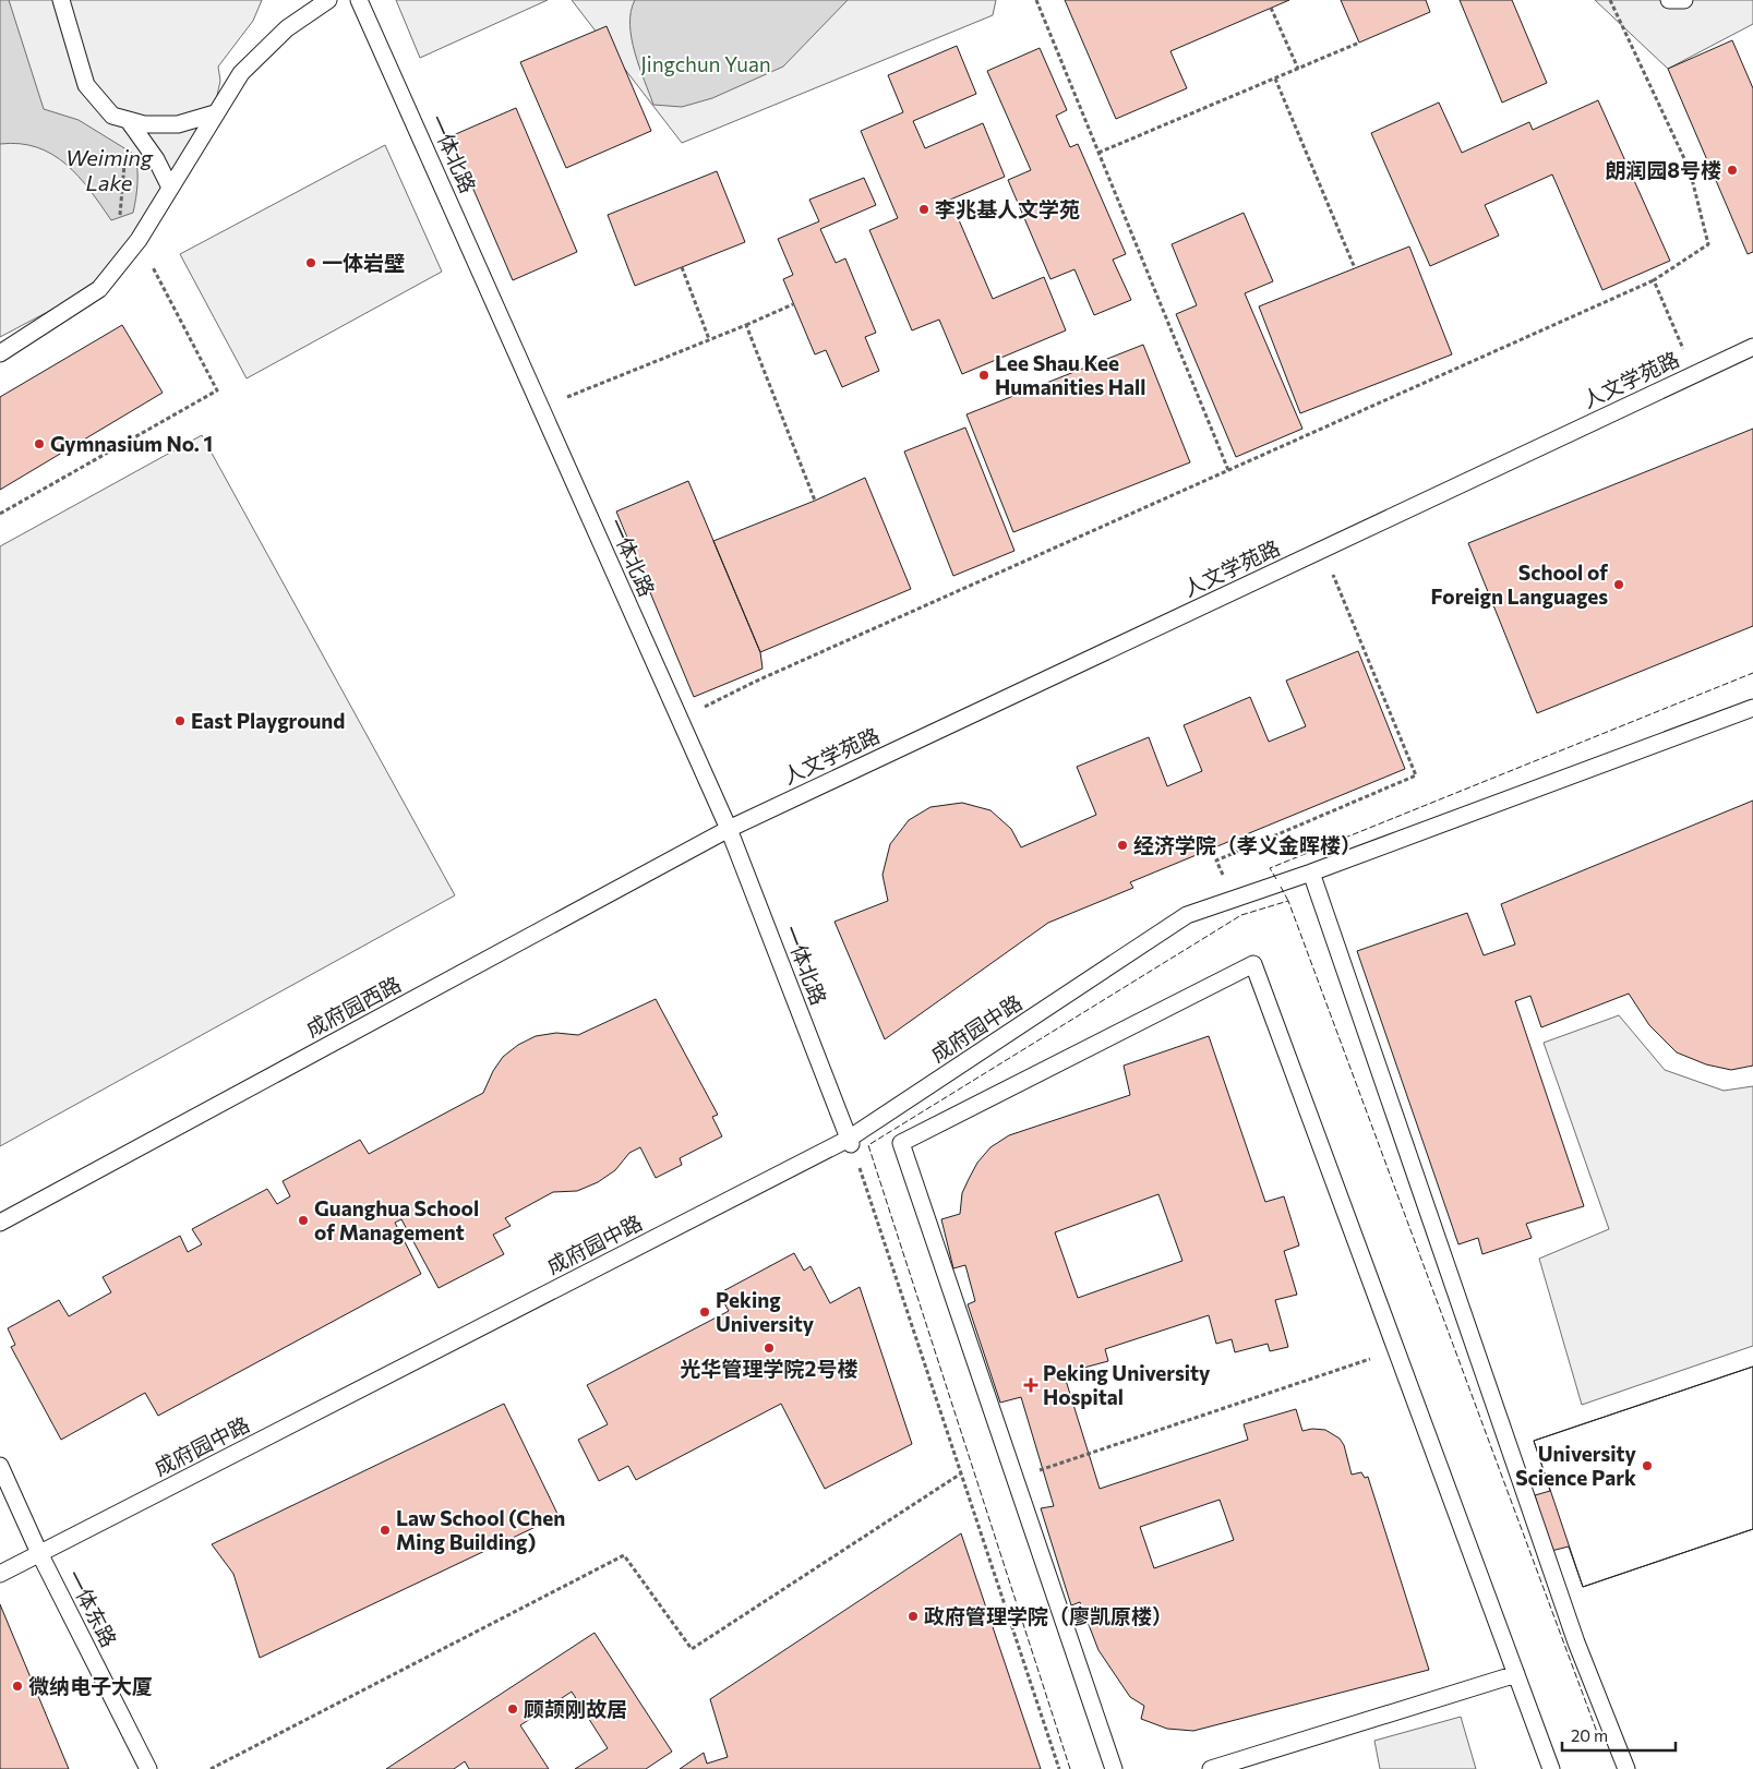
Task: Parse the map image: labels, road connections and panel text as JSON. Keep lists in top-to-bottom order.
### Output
{
  "streets": {
    "lane": [
      "一体北路",
      "人文学苑路",
      "成府园西路",
      "成府园中路",
      "一体东路"
    ]
  },
  "crossings": [
    ["一体北路", "人文学苑路"],
    ["一体北路", "成府园西路"],
    ["一体北路", "成府园中路"],
    ["人文学苑路", "成府园西路"],
    ["成府园中路", "一体东路"]
  ],
  "water": ["Weiming Lake"],
  "parks": ["Jingchun Yuan"],
  "places": {
    "other": [
      "朗润园8号楼",
      "李兆基人文学苑",
      "一体岩壁",
      "Lee Shau Kee Humanities Hall",
      "Gymnasium No. 1",
      "School of Foreign Languages",
      "East Playground",
      "经济学院（孝义金晖楼）",
      "Guanghua School of Management",
      "Peking University",
      "光华管理学院2号楼",
      "University Science Park",
      "Law School (Chen Ming Building)",
      "政府管理学院（廖凯原楼）",
      "微纳电子大厦",
      "顾颉刚故居"
    ],
    "health": ["Peking University Hospital"]
  },
  "scale_bar": "20 m"
}
